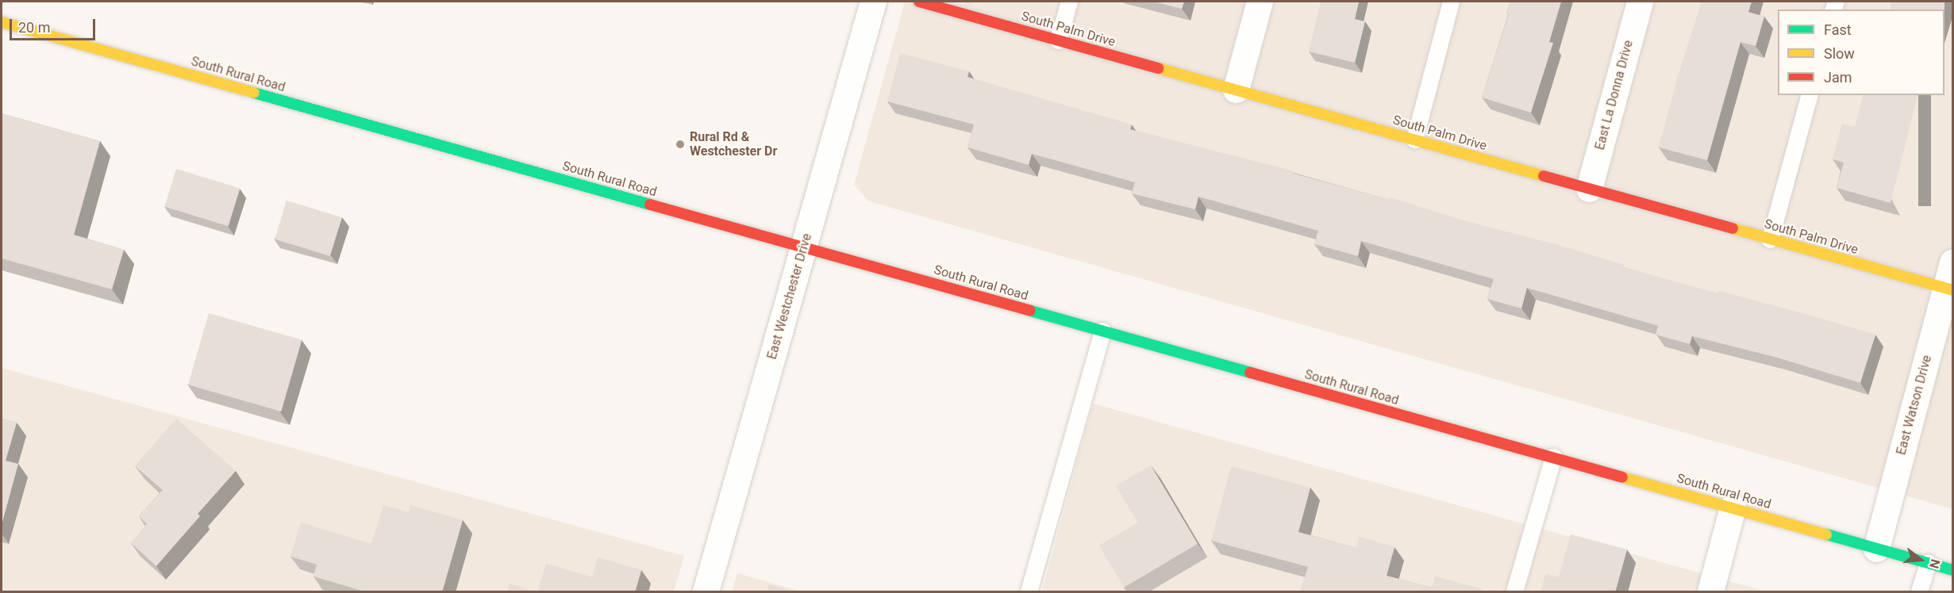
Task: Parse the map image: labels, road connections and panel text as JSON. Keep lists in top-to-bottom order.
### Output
{
  "streets": {
    "main road": ["South Palm Drive", "South Rural Road"],
    "street": ["East La Donna Drive", "East Westchester Drive", "East Watson Drive"]
  },
  "crossings": [
    ["South Palm Drive", "East La Donna Drive"],
    ["South Palm Drive", "East Watson Drive"],
    ["South Rural Road", "East Westchester Drive"],
    ["South Rural Road", "East Watson Drive"]
  ],
  "places": ["Rural Rd & Westchester Dr"],
  "legend": ["Fast", "Slow", "Jam"],
  "scale_bar": "20 m",
  "north": "right"
}
